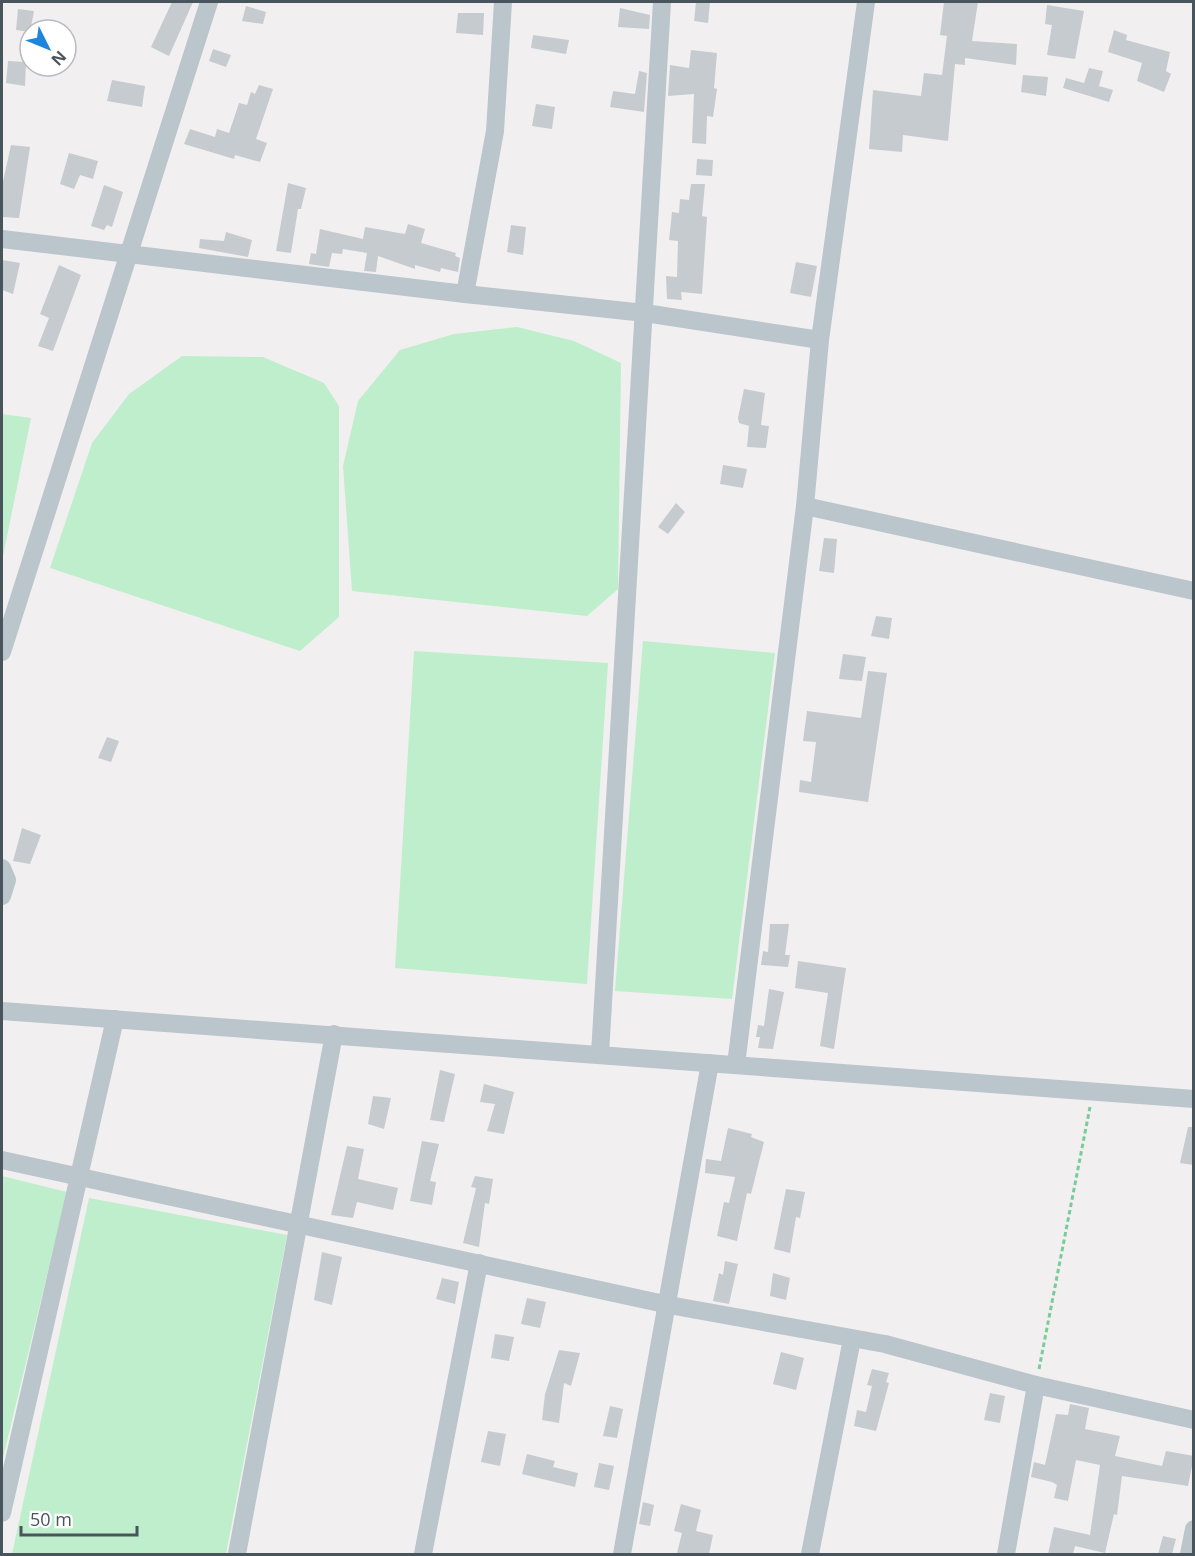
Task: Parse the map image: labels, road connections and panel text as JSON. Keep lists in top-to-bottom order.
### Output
{
  "scale_bar": "50 m",
  "north": "bottom right"
}
